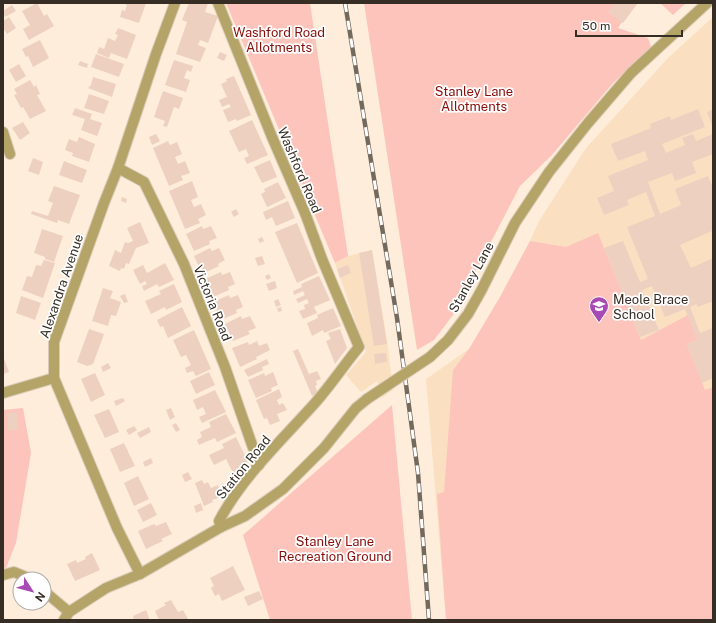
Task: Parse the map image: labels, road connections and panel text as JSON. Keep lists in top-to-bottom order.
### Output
{
  "streets": {
    "street": [
      "Washford Road",
      "Stanley Lane",
      "Alexandra Avenue",
      "Victoria Road",
      "Station Road"
    ]
  },
  "crossings": [
    ["Washford Road", "Station Road"],
    ["Stanley Lane", "Station Road"],
    ["Alexandra Avenue", "Victoria Road"],
    ["Victoria Road", "Station Road"]
  ],
  "parks": ["Washford Road Allotments", "Stanley Lane Allotments", "Stanley Lane Recreation Ground"],
  "places": {
    "school or university": ["Meole Brace School"]
  },
  "scale_bar": "50 m",
  "north": "bottom right"
}
